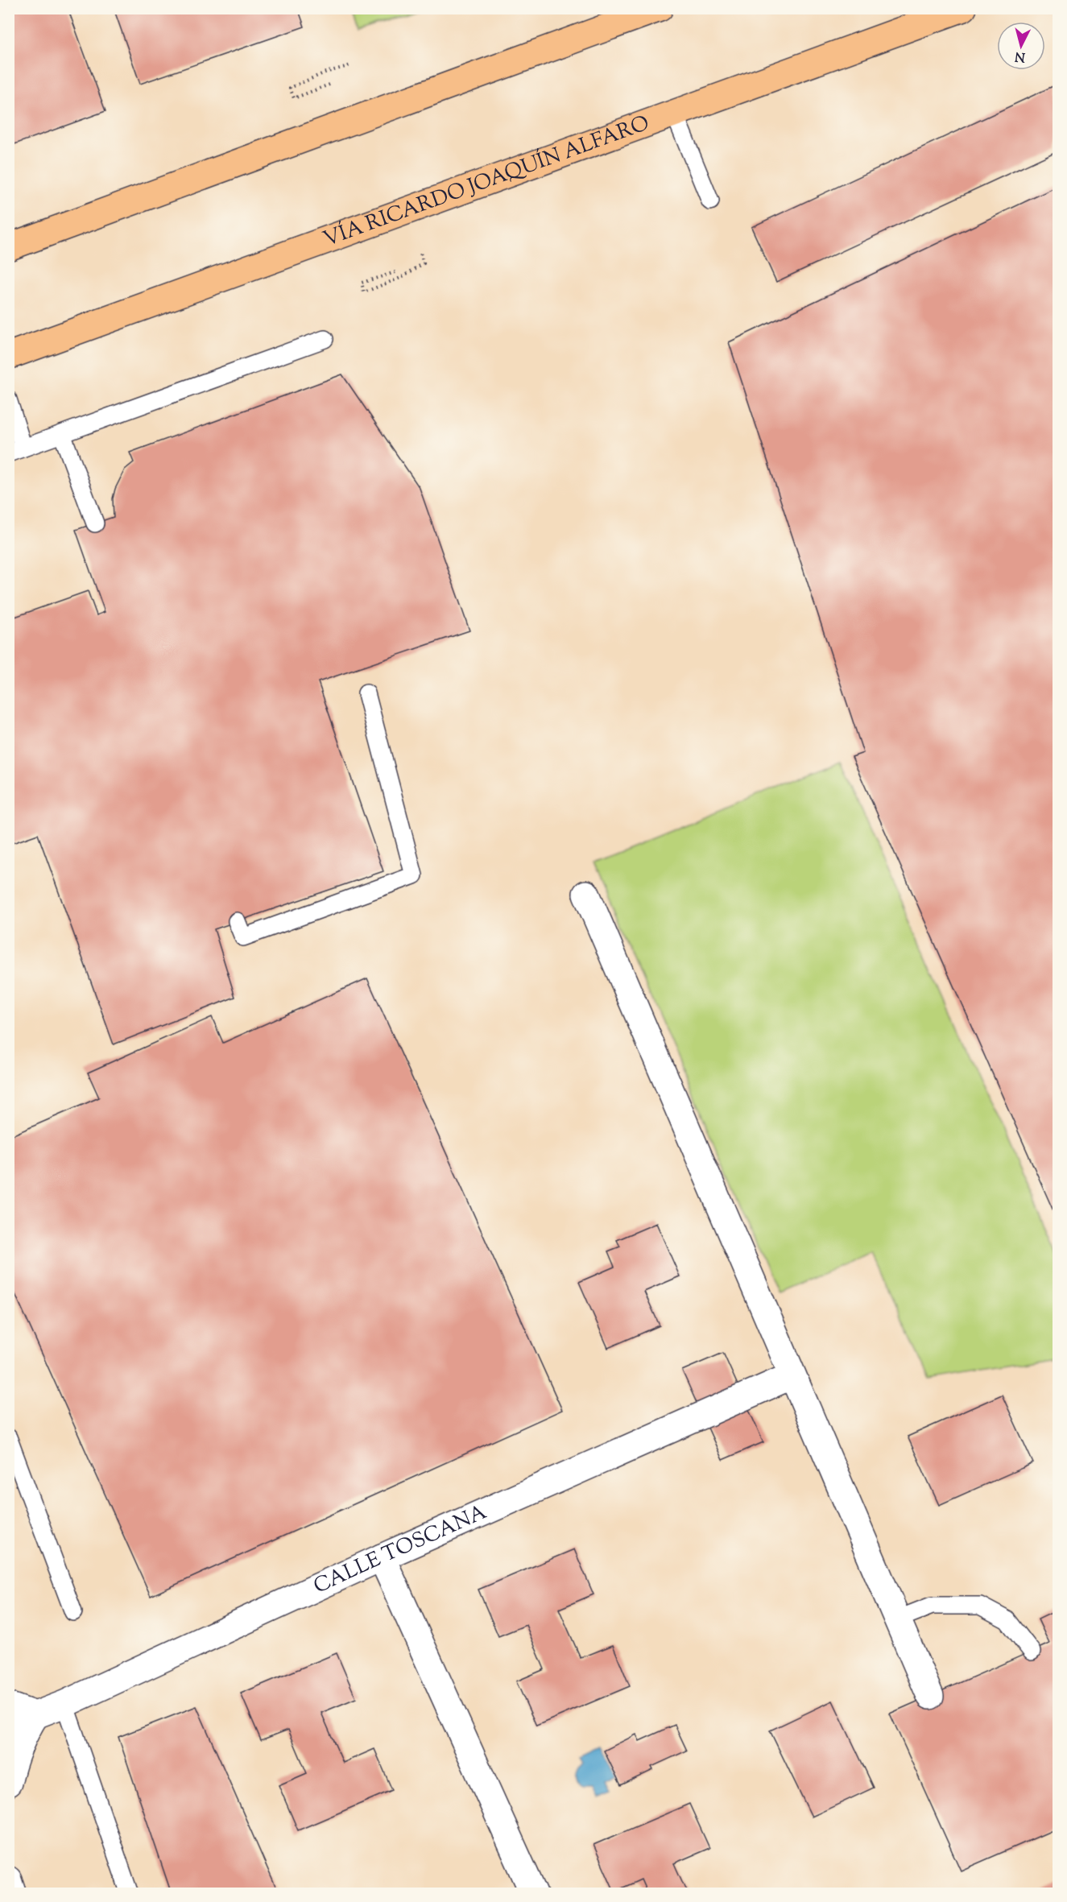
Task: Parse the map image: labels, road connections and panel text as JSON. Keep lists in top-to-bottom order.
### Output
{
  "streets": {
    "main road": ["VÍA RICARDO JOAQUÍN ALFARO"],
    "street": ["CALLE TOSCANA"]
  },
  "north": "bottom"
}
